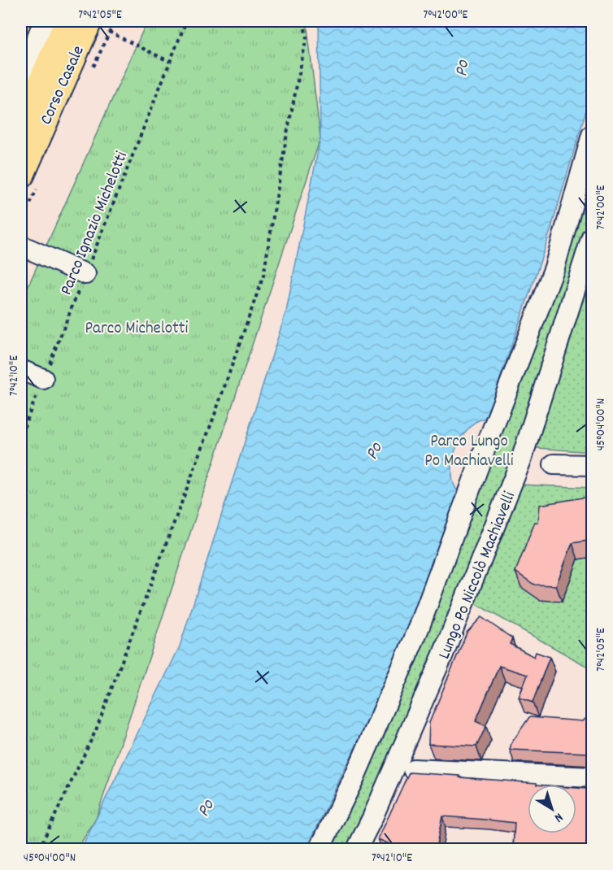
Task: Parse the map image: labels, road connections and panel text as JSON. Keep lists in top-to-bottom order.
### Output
{
  "streets": {
    "main road": ["Corso Casale"],
    "street": ["Lungo Po Niccolò Machiavelli"],
    "path": ["Parco Ignazio Michelotti"]
  },
  "water": ["Po"],
  "parks": ["Parco Michelotti", "Parco Lungo Po Machiavelli"],
  "north": "bottom right",
  "coordinates": [
    "7°42'05\"E",
    "7°42'00\"E",
    "7°42'10\"E",
    "45°04'00\"N"
  ]
}
